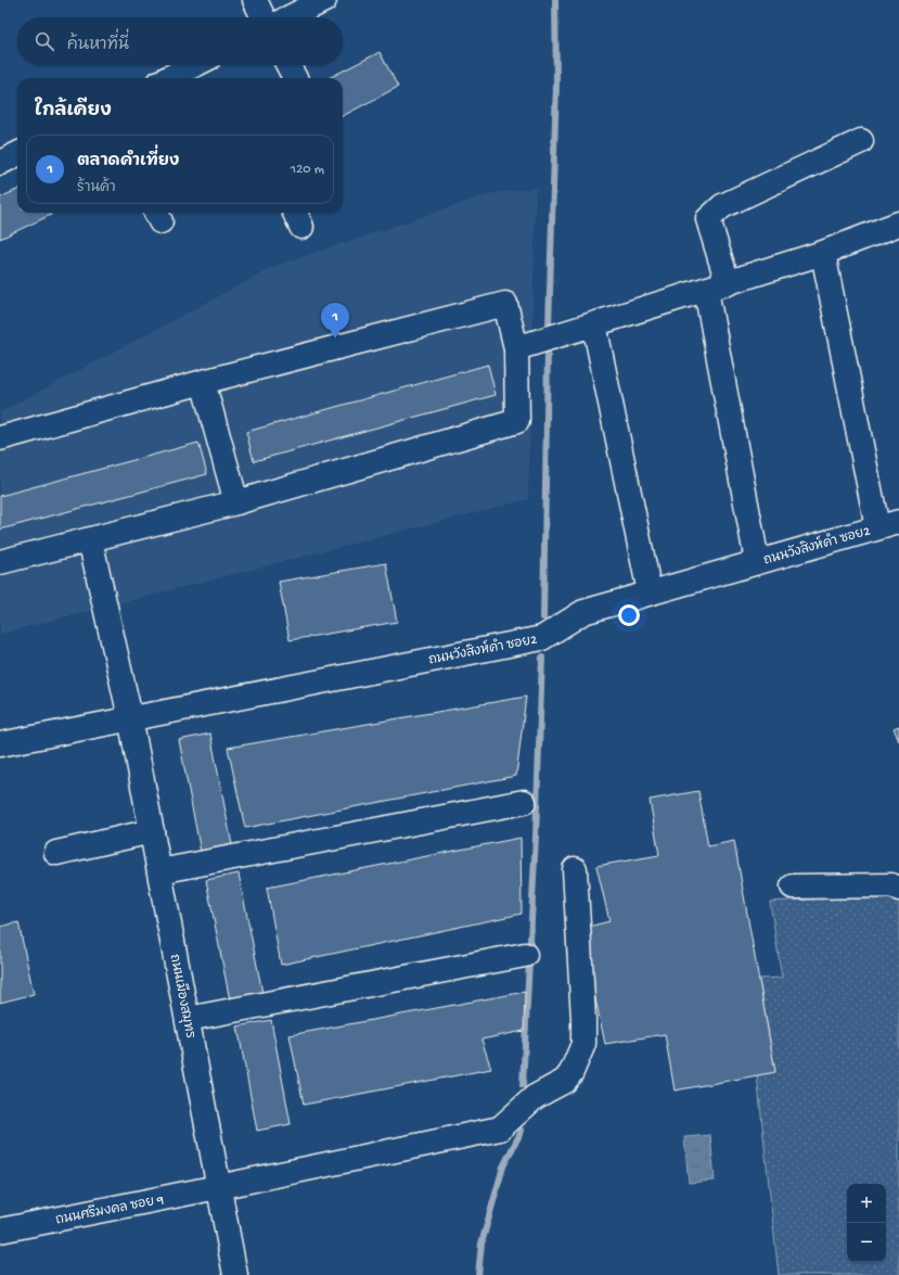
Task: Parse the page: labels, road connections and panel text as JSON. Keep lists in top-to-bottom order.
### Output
{
  "streets": {
    "street": ["ถนนวังสิงห์คำ ซอย2", "ถนนเมืองสมุทร", "ถนนศรีมงคล ซอย 9"]
  },
  "crossings": [
    ["ถนนวังสิงห์คำ ซอย2", "ถนนเมืองสมุทร"],
    ["ถนนเมืองสมุทร", "ถนนศรีมงคล ซอย 9"]
  ],
  "page": {
    "search": "ค้นหาที่นี่",
    "heading": "ใกล้เคียง",
    "list": [
      {
        "mark": "1",
        "name": "ตลาดคำเที่ยง",
        "note": "ร้านค้า",
        "value": "120 m"
      }
    ],
    "pins": "1",
    "map_buttons": ["+", "−"]
  }
}
